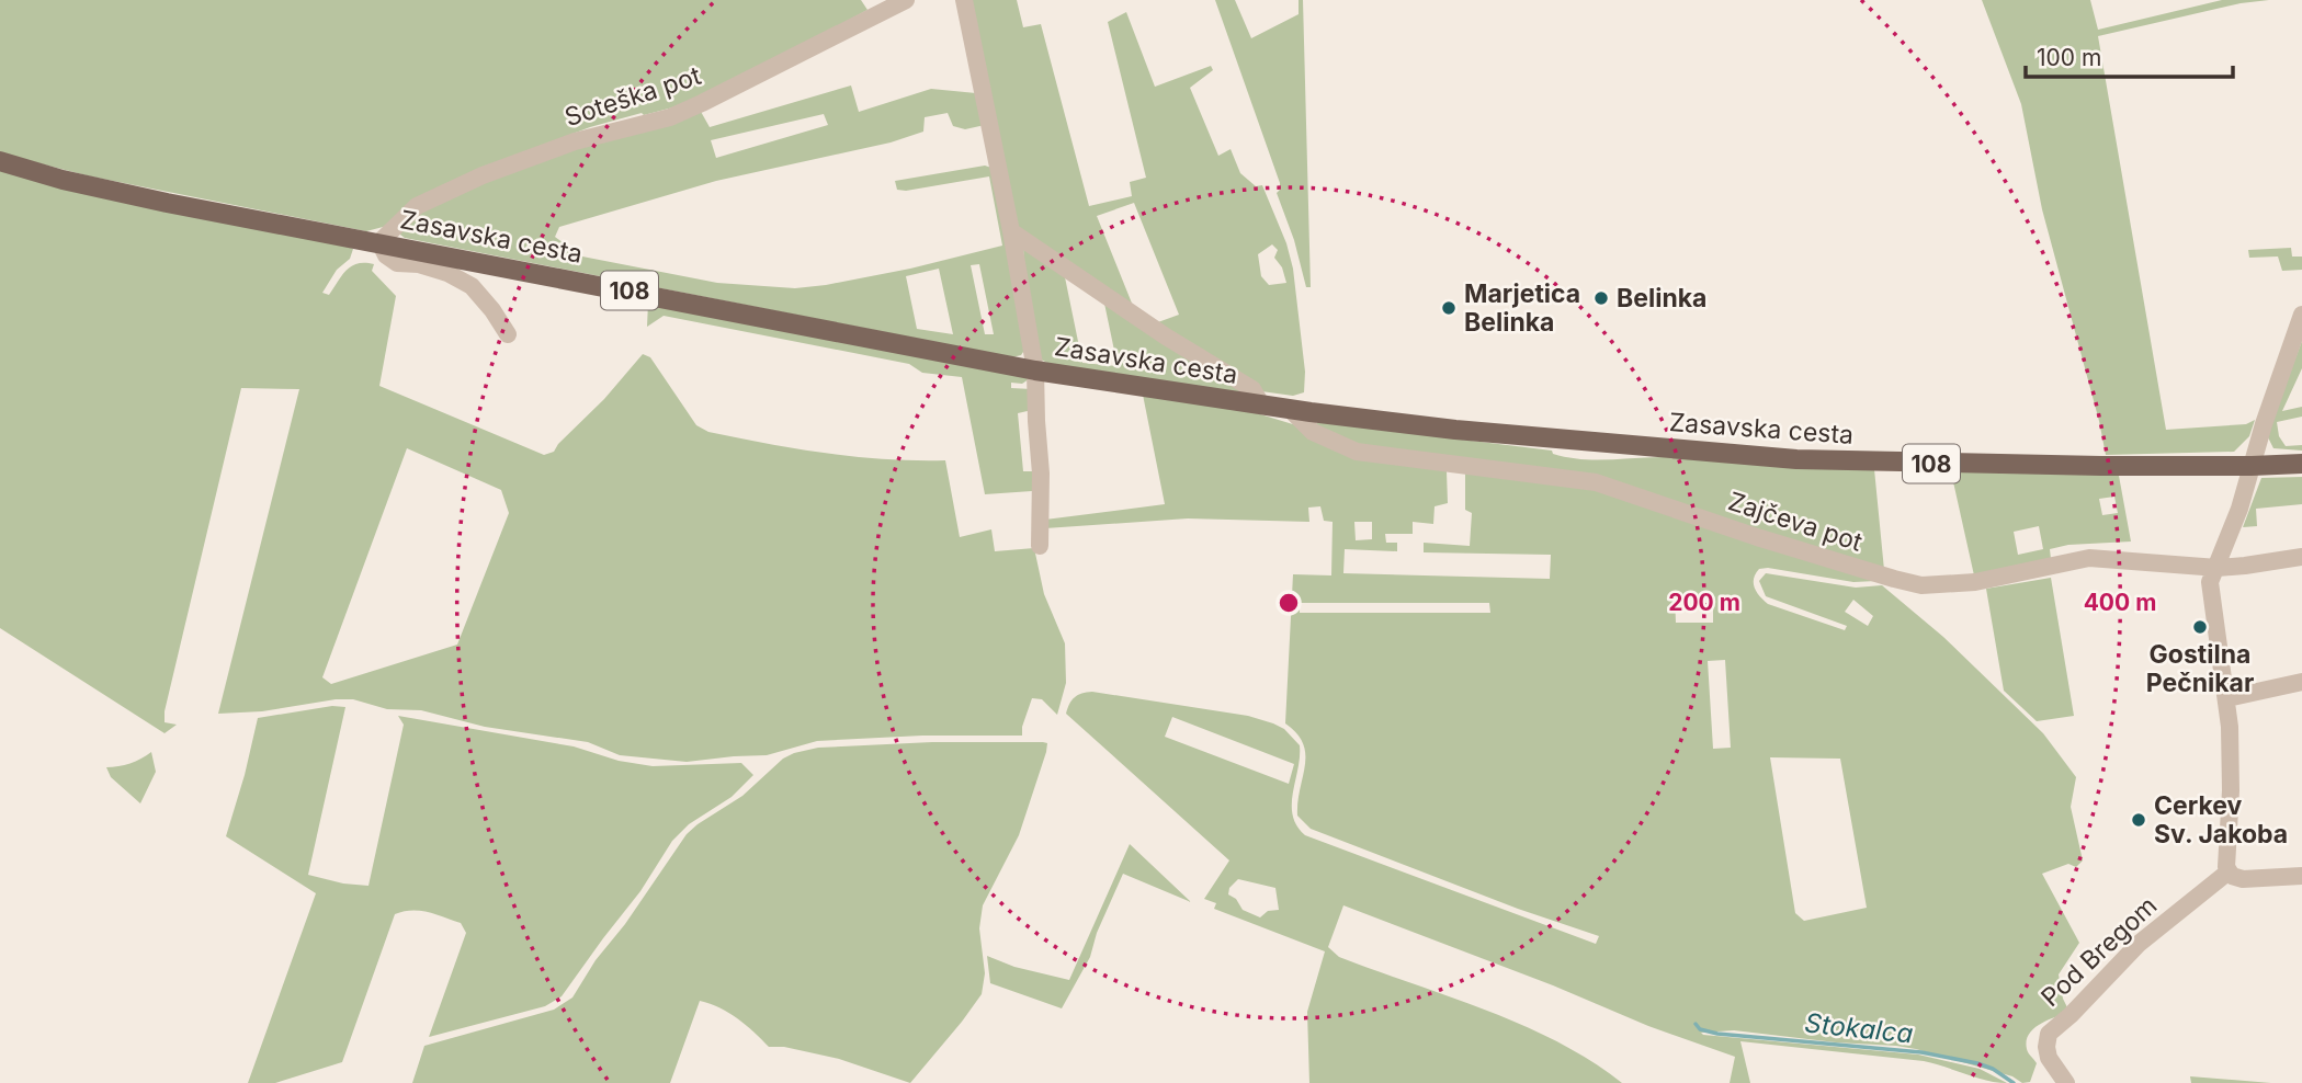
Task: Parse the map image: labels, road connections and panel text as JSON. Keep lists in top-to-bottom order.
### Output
{
  "streets": {
    "main road": ["Zasavska cesta", "108"],
    "street": ["Soteška pot", "Zajčeva pot", "Pod Bregom"]
  },
  "crossings": [
    ["Soteška pot", "Zasavska cesta"],
    ["Zasavska cesta", "Zajčeva pot"]
  ],
  "water": ["Stokalca"],
  "places": [
    "Belinka",
    "Marjetica Belinka",
    "Gostilna Pečnikar",
    "Cerkev Sv. Jakoba"
  ],
  "scale_bar": "100 m",
  "rings": ["200 m", "400 m"]
}
